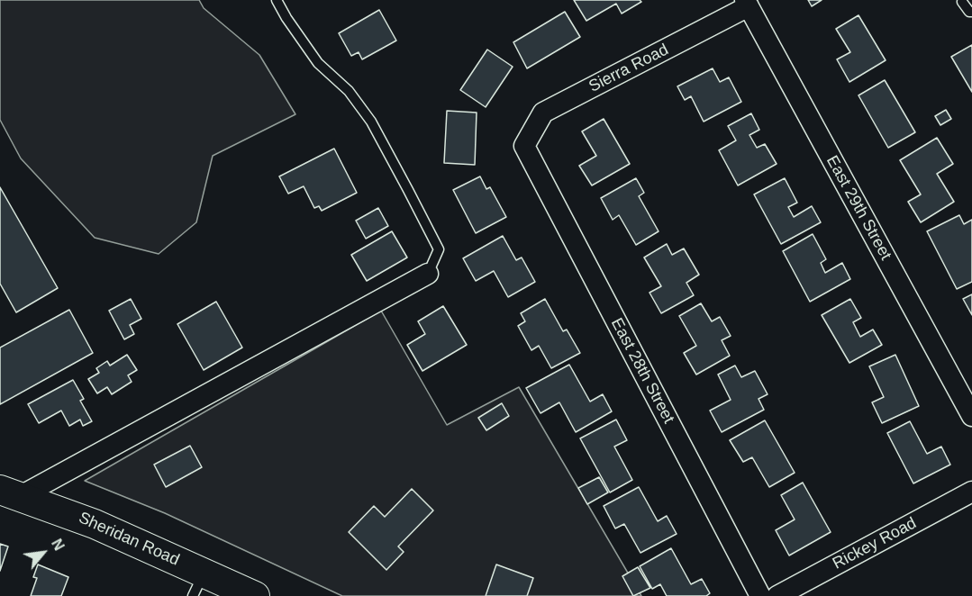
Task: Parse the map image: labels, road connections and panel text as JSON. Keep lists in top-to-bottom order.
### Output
{
  "streets": {
    "main road": ["Sheridan Road"],
    "street": [
      "Sierra Road",
      "East 29th Street",
      "East 28th Street",
      "Rickey Road"
    ]
  },
  "crossings": [
    ["Sierra Road", "East 29th Street"],
    ["Sierra Road", "East 28th Street"]
  ],
  "north": "top right"
}
